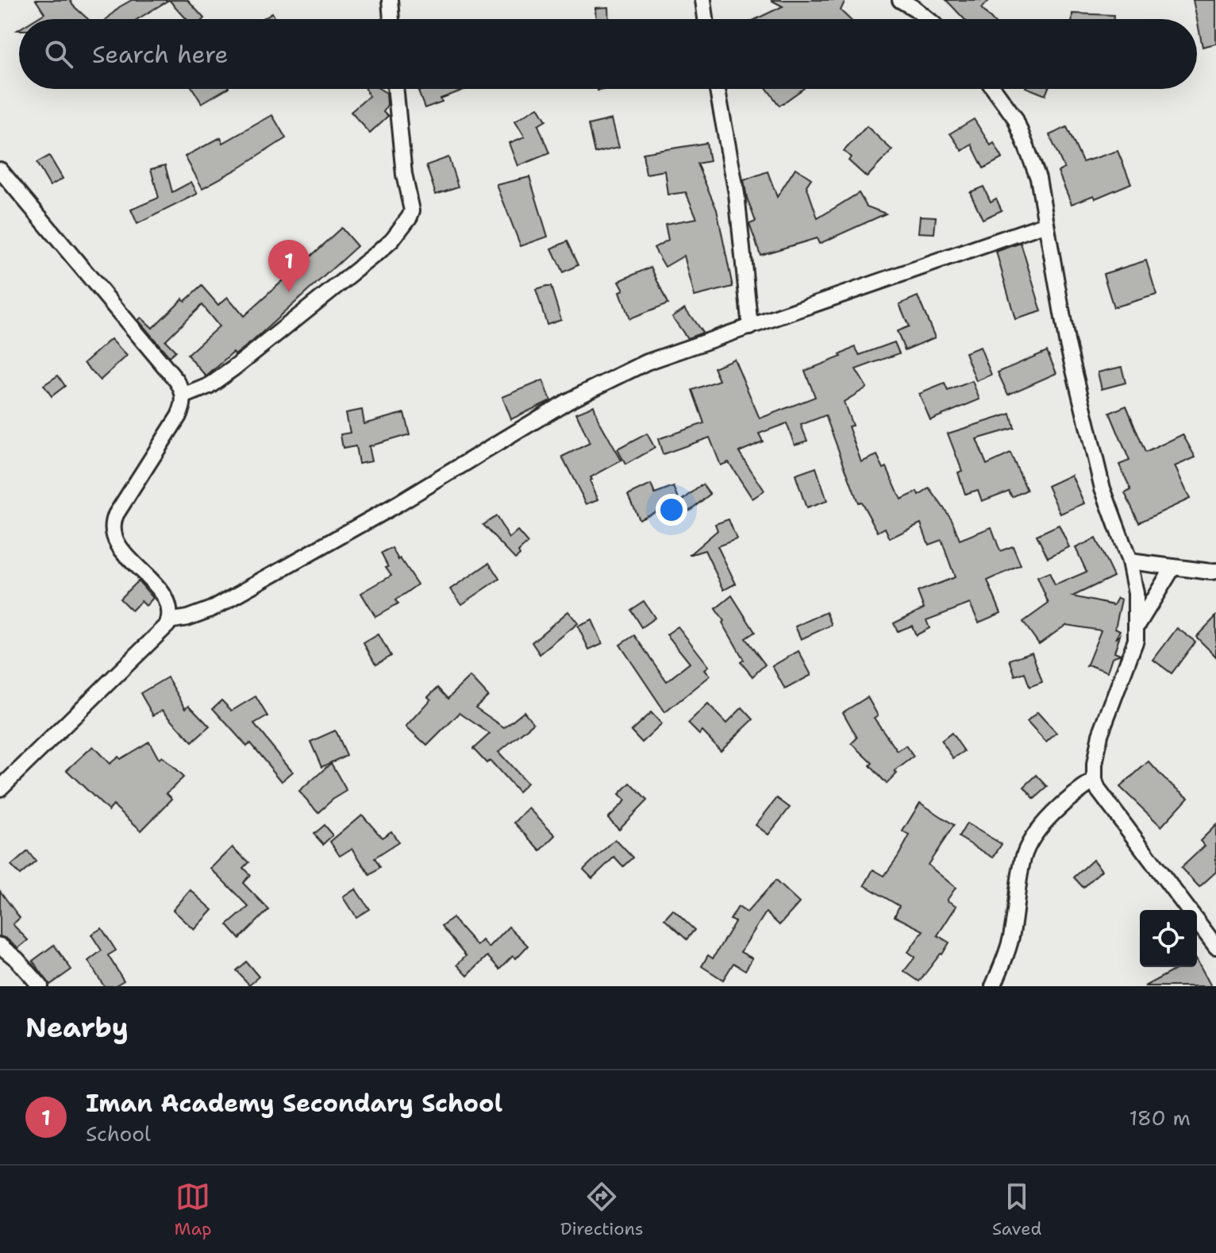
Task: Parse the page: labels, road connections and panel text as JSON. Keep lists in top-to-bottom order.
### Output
{
  "page": {
    "search": "Search here",
    "pins": "1",
    "heading": "Nearby",
    "list": [
      {
        "mark": "1",
        "name": "Iman Academy Secondary School",
        "note": "School",
        "value": "180 m"
      }
    ],
    "nav": ["Map", "Directions", "Saved"]
  }
}
